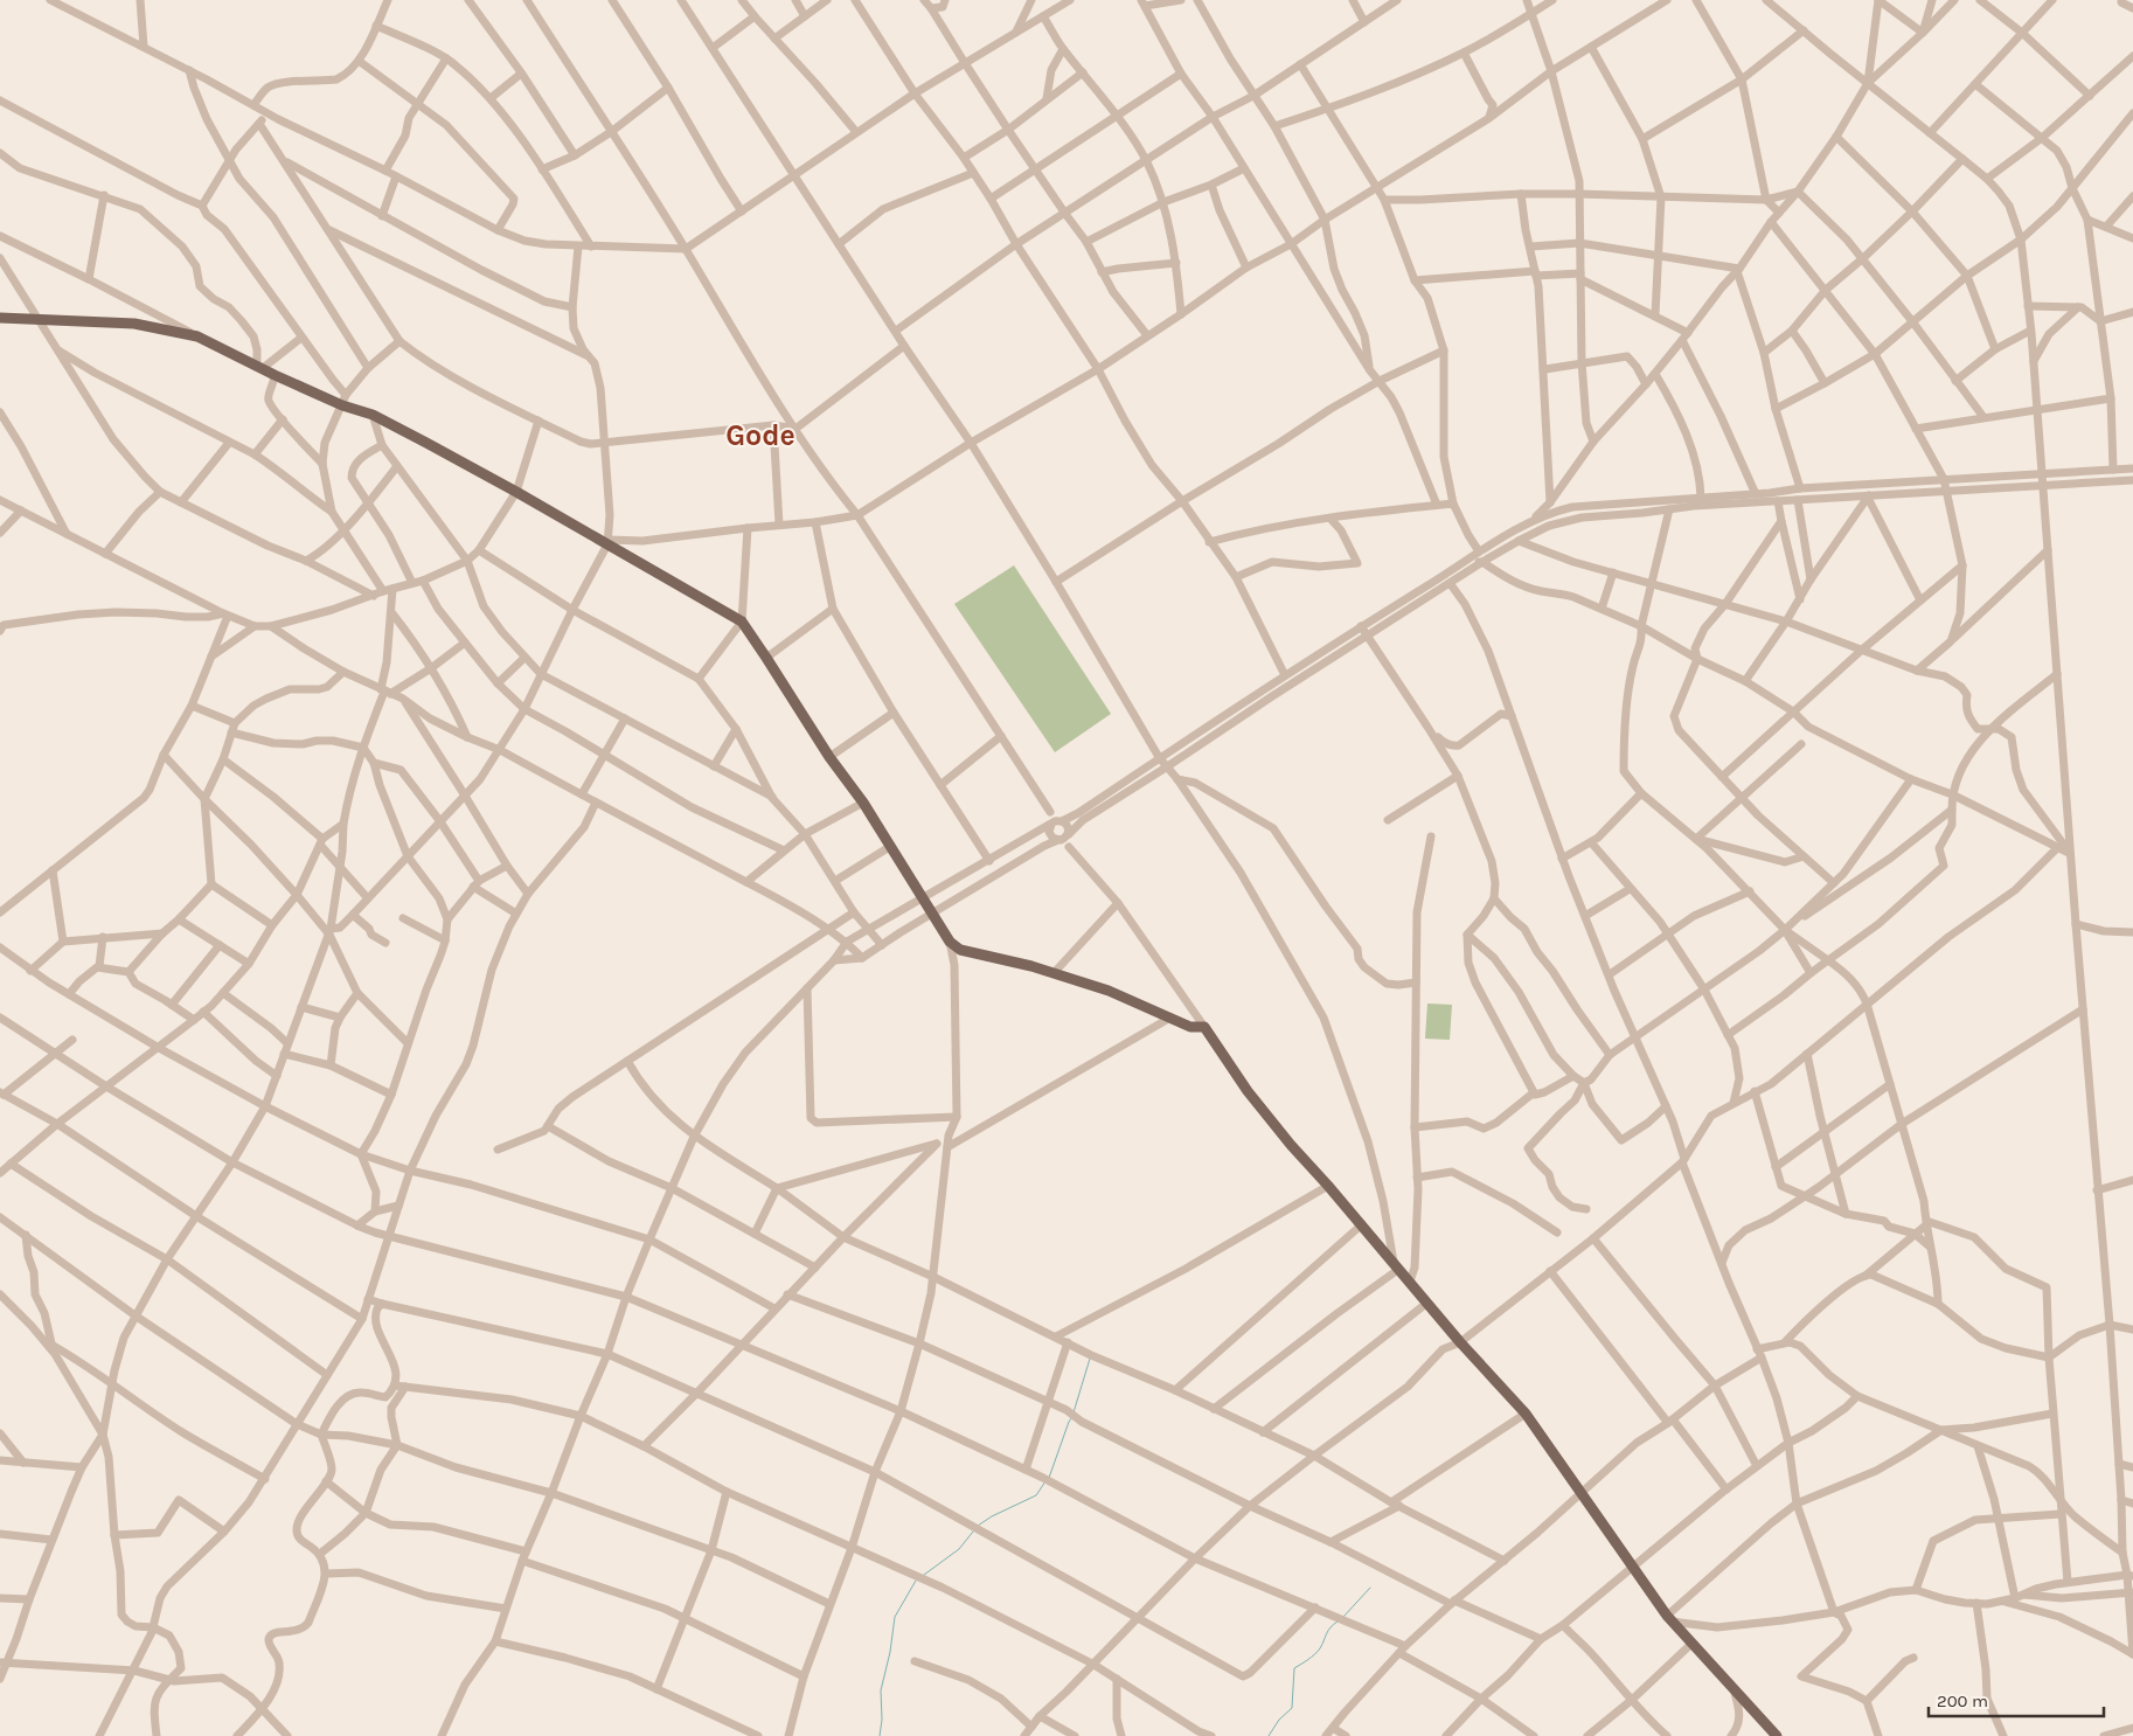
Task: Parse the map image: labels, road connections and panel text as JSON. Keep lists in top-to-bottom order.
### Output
{
  "districts": ["Gode"],
  "scale_bar": "200 m"
}
